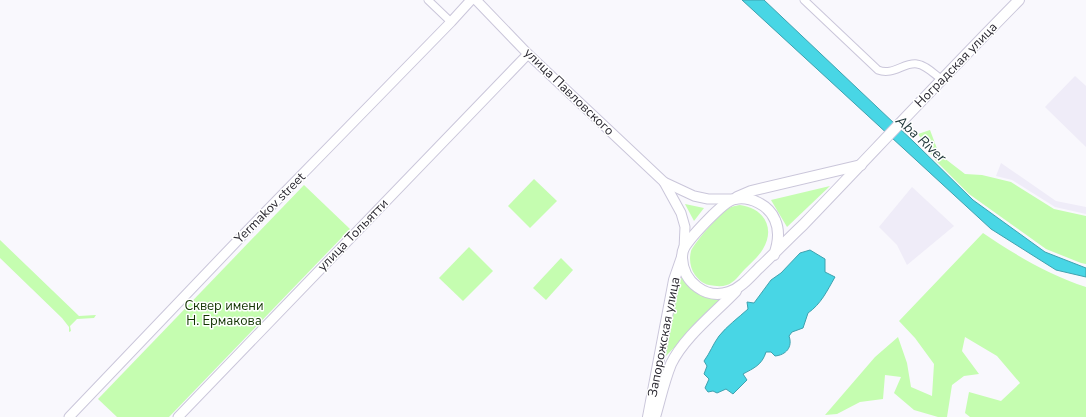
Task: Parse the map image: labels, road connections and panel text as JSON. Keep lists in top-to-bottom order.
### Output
{
  "streets": {
    "main road": [
      "Ноградская улица",
      "улица Павловского",
      "Yermakov street",
      "улица Тольятти",
      "Запорожская улица"
    ]
  },
  "crossings": [
    ["Ноградская улица", "улица Павловского"],
    ["Ноградская улица", "Запорожская улица"],
    ["улица Павловского", "улица Тольятти"],
    ["улица Павловского", "Запорожская улица"]
  ],
  "water": ["Aba River"],
  "parks": ["Сквер имени Н. Ермакова"]
}
